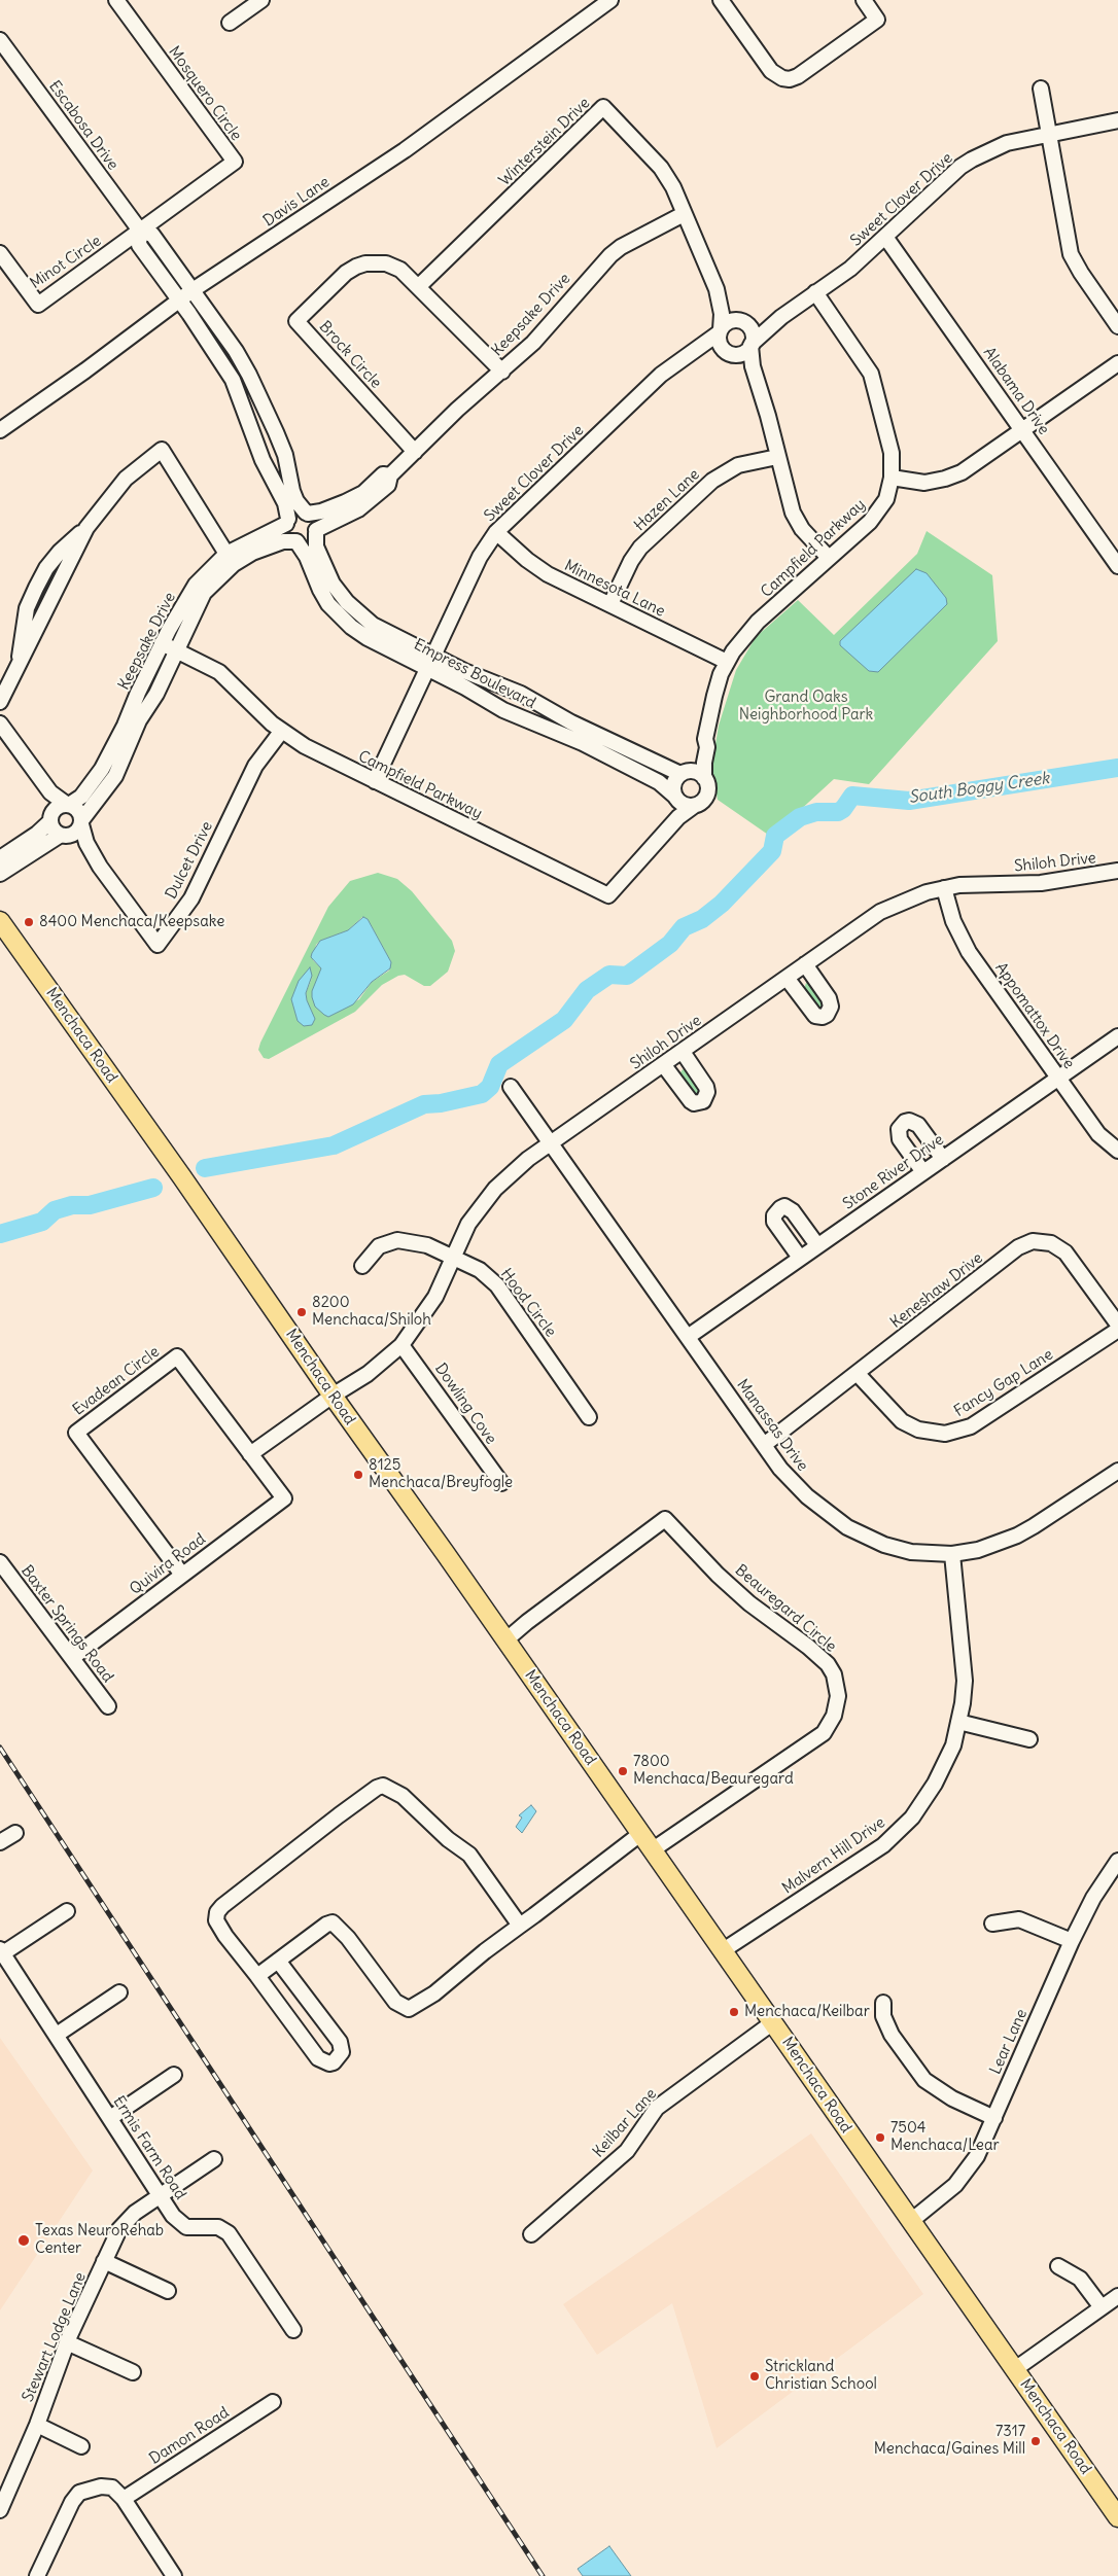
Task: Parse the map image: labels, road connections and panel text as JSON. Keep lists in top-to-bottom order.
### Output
{
  "streets": {
    "main road": ["Menchaca Road"],
    "street": [
      "Mosquero Circle",
      "Escabosa Drive",
      "Winterstein Drive",
      "Sweet Clover Drive",
      "Davis Lane",
      "Minot Circle",
      "Keepsake Drive",
      "Brock Circle",
      "Alabama Drive",
      "Hazen Lane",
      "Campfield Parkway",
      "Minnesota Lane",
      "Empress Boulevard",
      "Dulcet Drive",
      "Shiloh Drive",
      "Appomattox Drive",
      "Stone River Drive",
      "Keneshaw Drive",
      "Hood Circle",
      "Evadean Circle",
      "Fancy Gap Lane",
      "Dowling Cove",
      "Manassas Drive",
      "Quivira Road",
      "Beauregard Circle",
      "Baxter Springs Road",
      "Malvern Hill Drive",
      "Lear Lane",
      "Keilbar Lane",
      "Ermis Farm Road",
      "Stewart Lodge Lane",
      "Damon Road"
    ]
  },
  "crossings": [
    ["Mosquero Circle", "Escabosa Drive"],
    ["Mosquero Circle", "Minot Circle"],
    ["Escabosa Drive", "Davis Lane"],
    ["Escabosa Drive", "Minot Circle"],
    ["Winterstein Drive", "Sweet Clover Drive"],
    ["Winterstein Drive", "Keepsake Drive"],
    ["Winterstein Drive", "Brock Circle"],
    ["Sweet Clover Drive", "Alabama Drive"],
    ["Sweet Clover Drive", "Campfield Parkway"],
    ["Sweet Clover Drive", "Minnesota Lane"],
    ["Sweet Clover Drive", "Empress Boulevard"],
    ["Keepsake Drive", "Brock Circle"],
    ["Keepsake Drive", "Campfield Parkway"],
    ["Keepsake Drive", "Empress Boulevard"],
    ["Keepsake Drive", "Dulcet Drive"],
    ["Hazen Lane", "Minnesota Lane"],
    ["Campfield Parkway", "Minnesota Lane"],
    ["Campfield Parkway", "Empress Boulevard"],
    ["Campfield Parkway", "Dulcet Drive"],
    ["Shiloh Drive", "Appomattox Drive"],
    ["Shiloh Drive", "Menchaca Road"],
    ["Shiloh Drive", "Hood Circle"],
    ["Shiloh Drive", "Evadean Circle"],
    ["Shiloh Drive", "Dowling Cove"],
    ["Shiloh Drive", "Manassas Drive"],
    ["Appomattox Drive", "Stone River Drive"],
    ["Menchaca Road", "Beauregard Circle"],
    ["Menchaca Road", "Malvern Hill Drive"],
    ["Menchaca Road", "Lear Lane"],
    ["Menchaca Road", "Keilbar Lane"],
    ["Stone River Drive", "Manassas Drive"],
    ["Keneshaw Drive", "Fancy Gap Lane"],
    ["Keneshaw Drive", "Manassas Drive"],
    ["Evadean Circle", "Quivira Road"],
    ["Manassas Drive", "Malvern Hill Drive"],
    ["Quivira Road", "Baxter Springs Road"],
    ["Ermis Farm Road", "Stewart Lodge Lane"]
  ],
  "water": ["South Boggy Creek"],
  "parks": ["Grand Oaks Neighborhood Park"],
  "places": [
    "8400 Menchaca/Keepsake",
    "8200 Menchaca/Shiloh",
    "8125 Menchaca/Breyfogle",
    "7800 Menchaca/Beauregard",
    "Menchaca/Keilbar",
    "7504 Menchaca/Lear",
    "Texas NeuroRehab Center",
    "Strickland Christian School",
    "7317 Menchaca/Gaines Mill"
  ]
}
